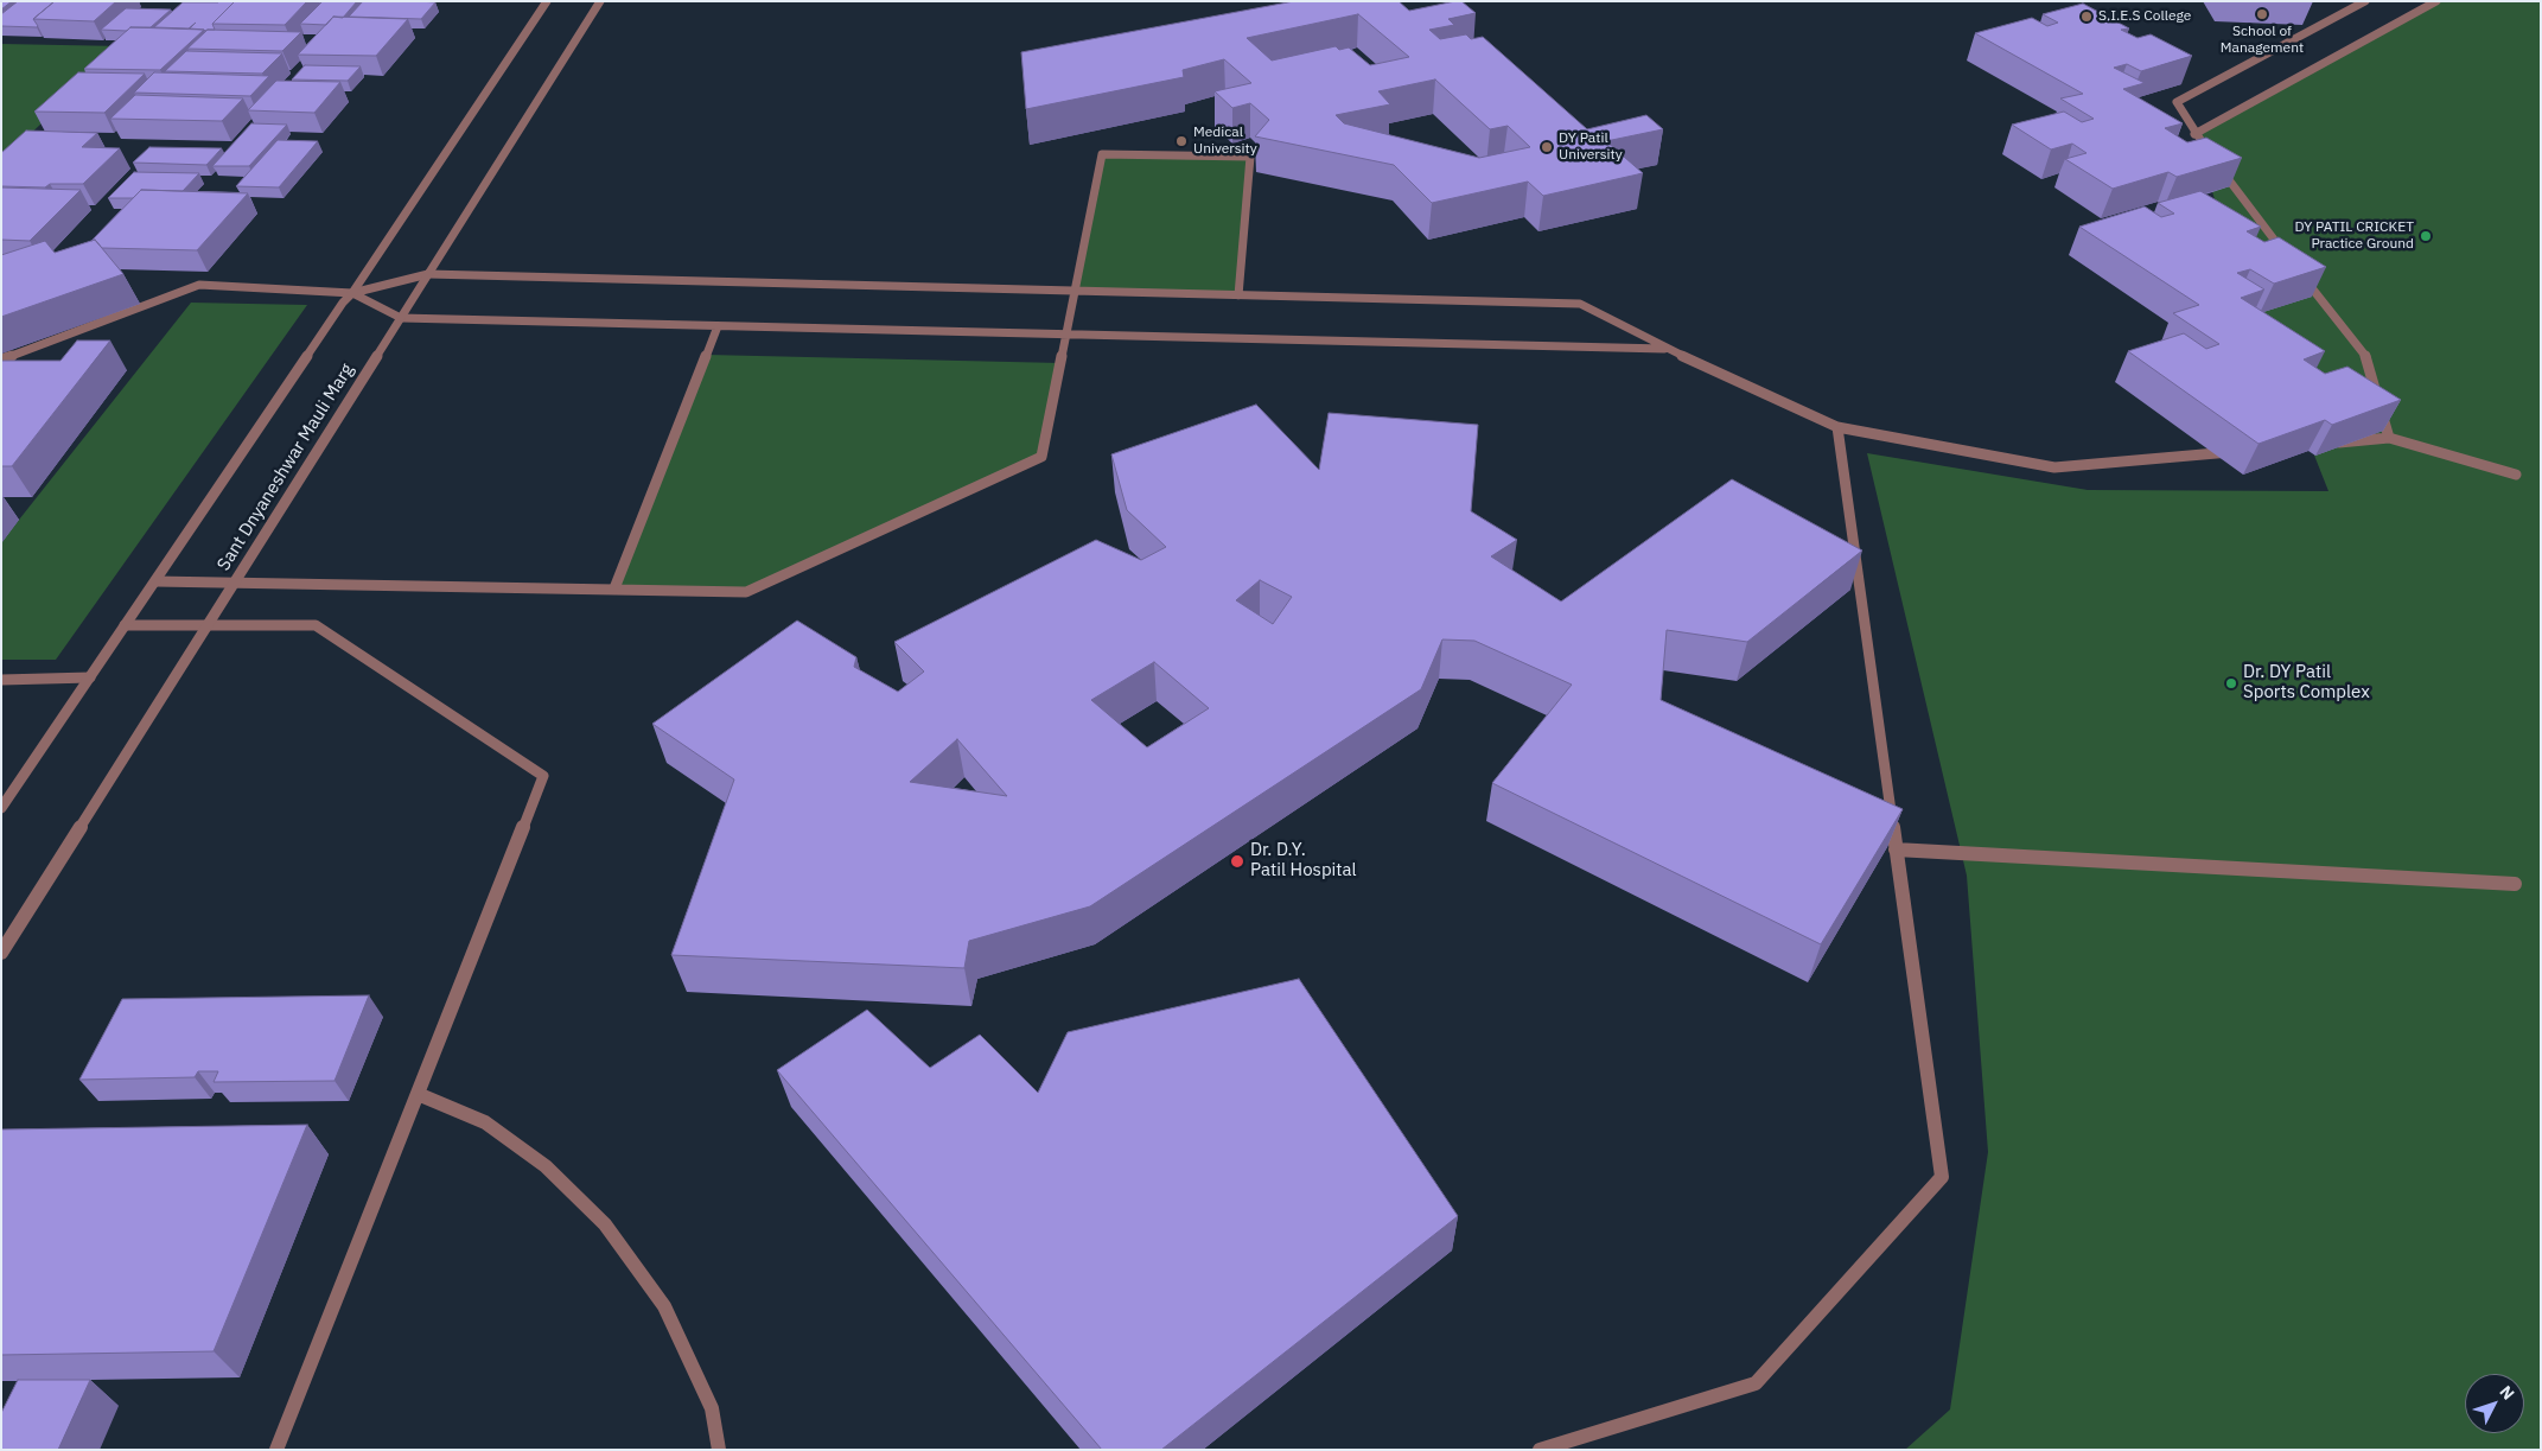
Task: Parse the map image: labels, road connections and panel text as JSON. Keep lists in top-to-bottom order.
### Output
{
  "streets": {
    "street": ["Sant Dnyaneshwar Mauli Marg"]
  },
  "places": [
    "School of Management",
    "S.I.E.S College",
    "Medical University",
    "DY Patil University",
    "DY PATIL CRICKET Practice Ground",
    "Dr. DY Patil Sports Complex",
    "Dr. D.Y. Patil Hospital"
  ],
  "north": "top right"
}
